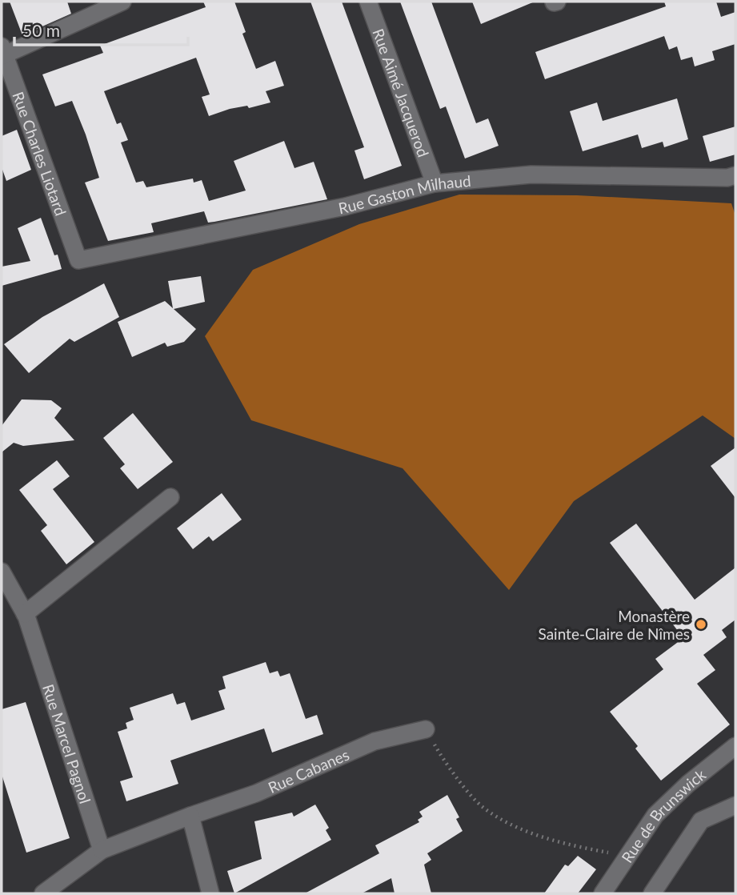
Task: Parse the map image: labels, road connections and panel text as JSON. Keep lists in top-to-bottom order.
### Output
{
  "streets": {
    "street": [
      "Rue Aimé Jacquerod",
      "Rue Charles Liotard",
      "Rue Gaston Milhaud",
      "Rue Marcel Pagnol",
      "Rue Cabanes",
      "Rue de Brunswick"
    ]
  },
  "crossings": [
    ["Rue Aimé Jacquerod", "Rue Gaston Milhaud"],
    ["Rue Charles Liotard", "Rue Gaston Milhaud"],
    ["Rue Marcel Pagnol", "Rue Cabanes"]
  ],
  "places": ["Monastère Sainte-Claire de Nîmes"],
  "scale_bar": "50 m"
}
